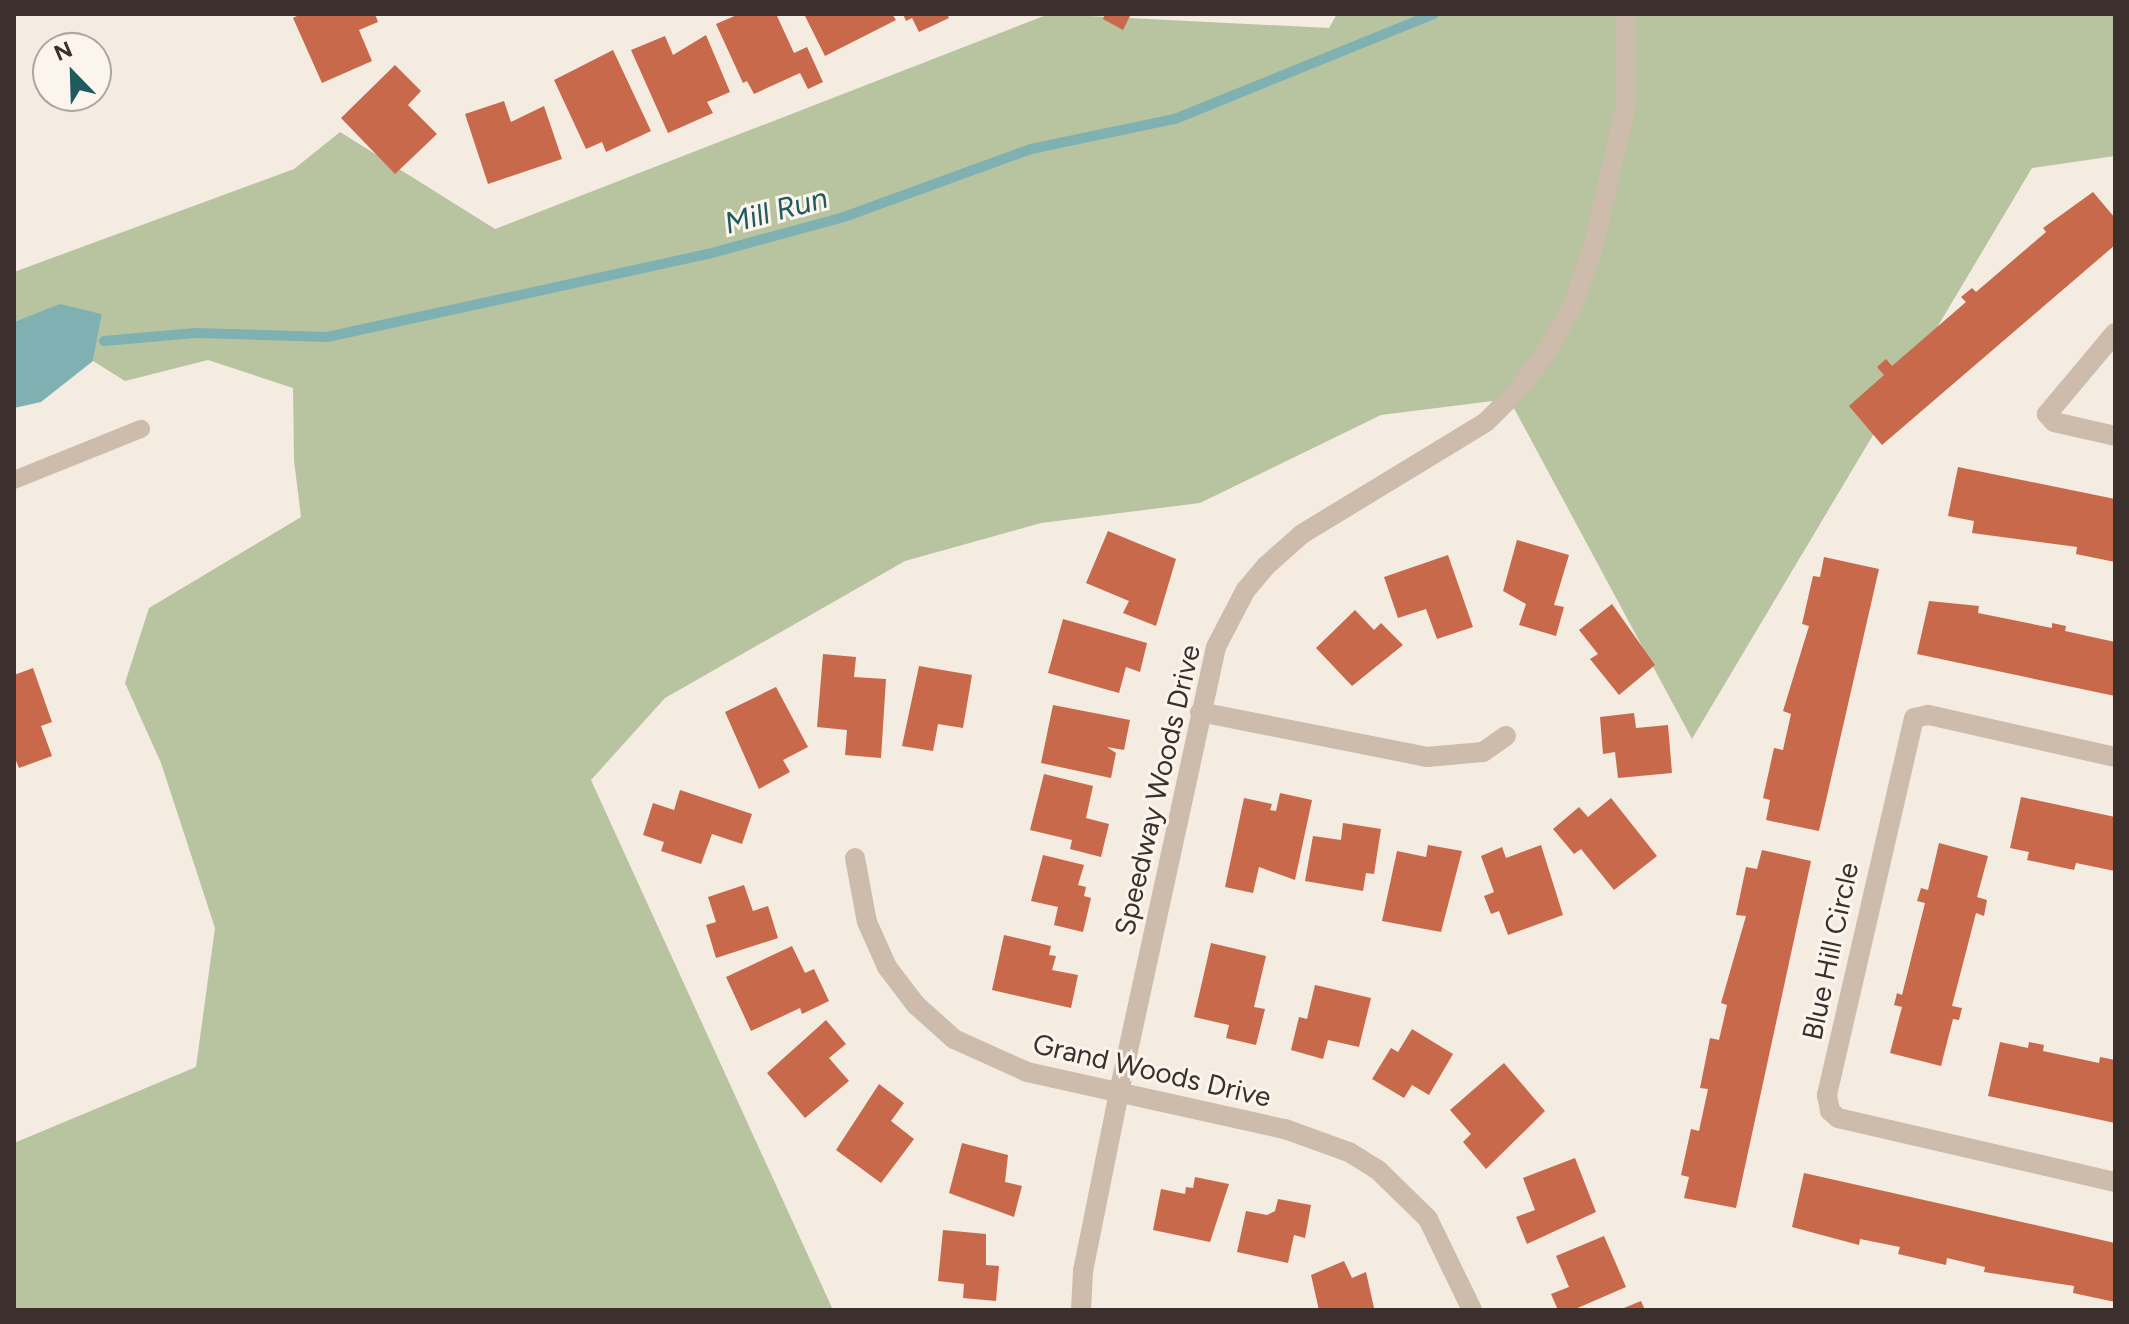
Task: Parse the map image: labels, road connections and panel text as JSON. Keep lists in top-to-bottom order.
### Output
{
  "streets": {
    "street": ["Speedway Woods Drive", "Blue Hill Circle", "Grand Woods Drive"]
  },
  "crossings": [
    ["Speedway Woods Drive", "Grand Woods Drive"]
  ],
  "water": ["Mill Run"],
  "north": "top left"
}
